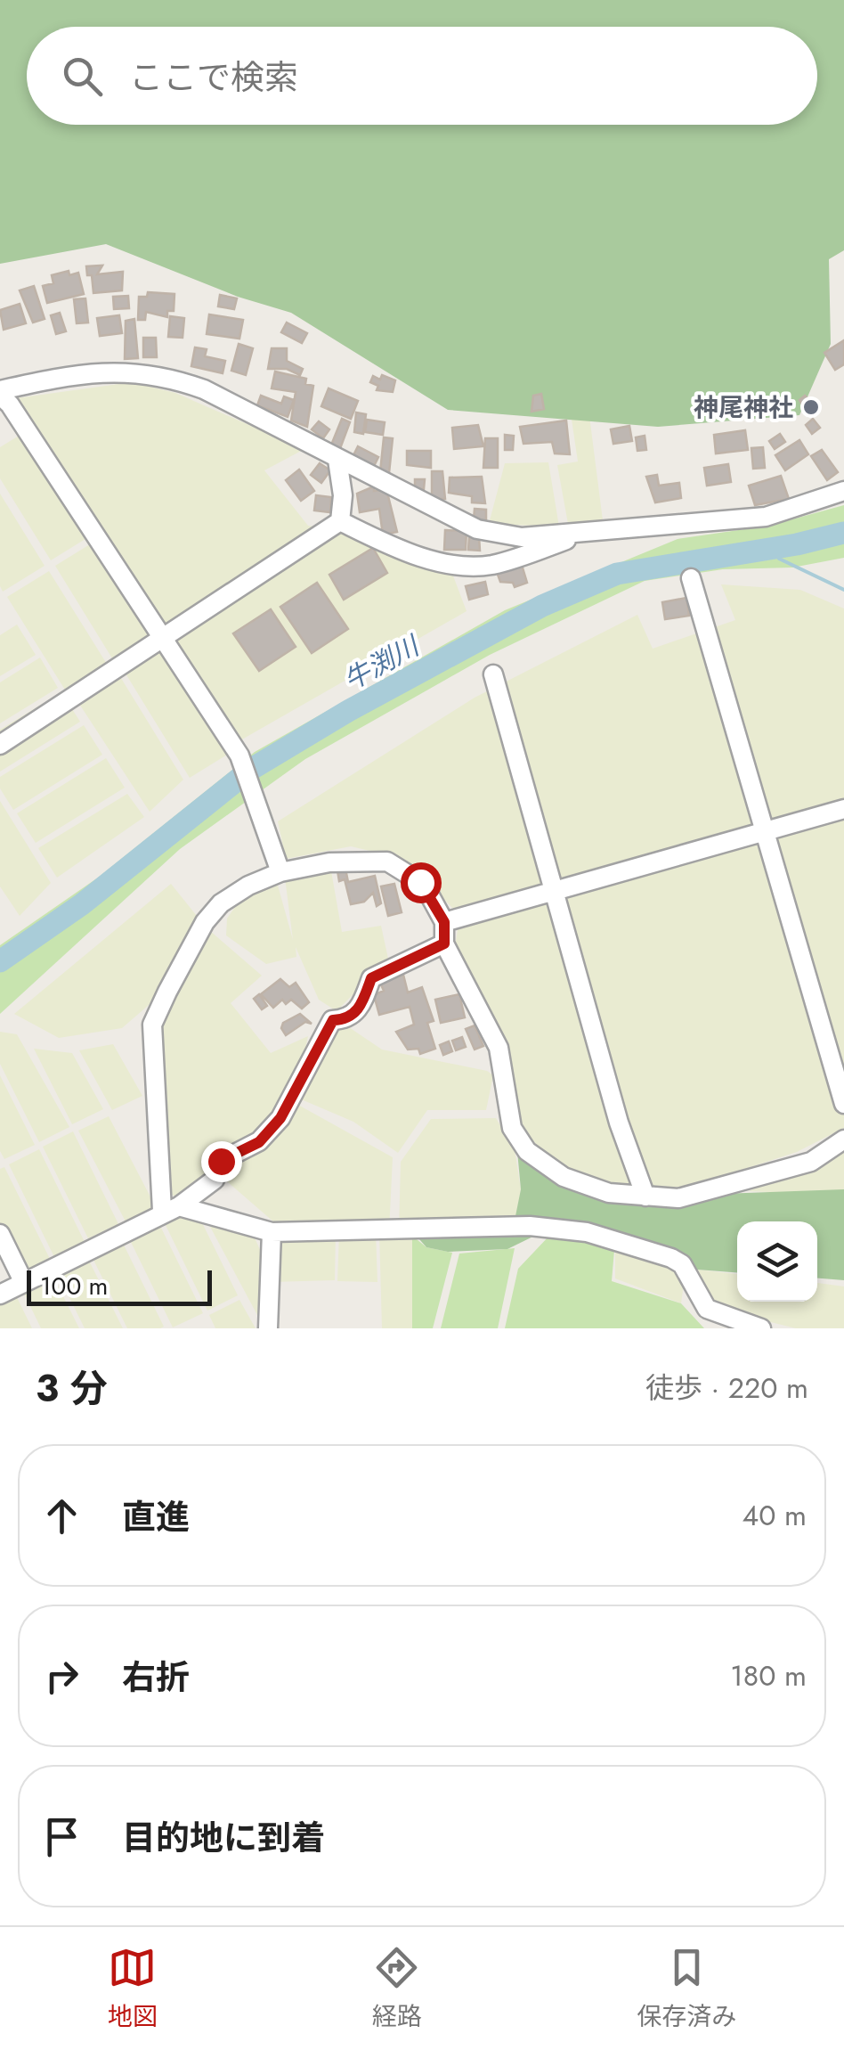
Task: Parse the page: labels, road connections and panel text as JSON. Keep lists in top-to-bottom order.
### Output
{
  "water": ["牛渕川"],
  "places": ["神尾神社"],
  "scale_bar": "100 m",
  "page": {
    "search": "ここで検索",
    "scale": "100 m",
    "heading": ["3 分", "徒歩 · 220 m"],
    "list": [
      ["直進", "40 m"],
      ["右折", "180 m"],
      "目的地に到着"
    ],
    "nav": ["地図", "経路", "保存済み"]
  }
}
